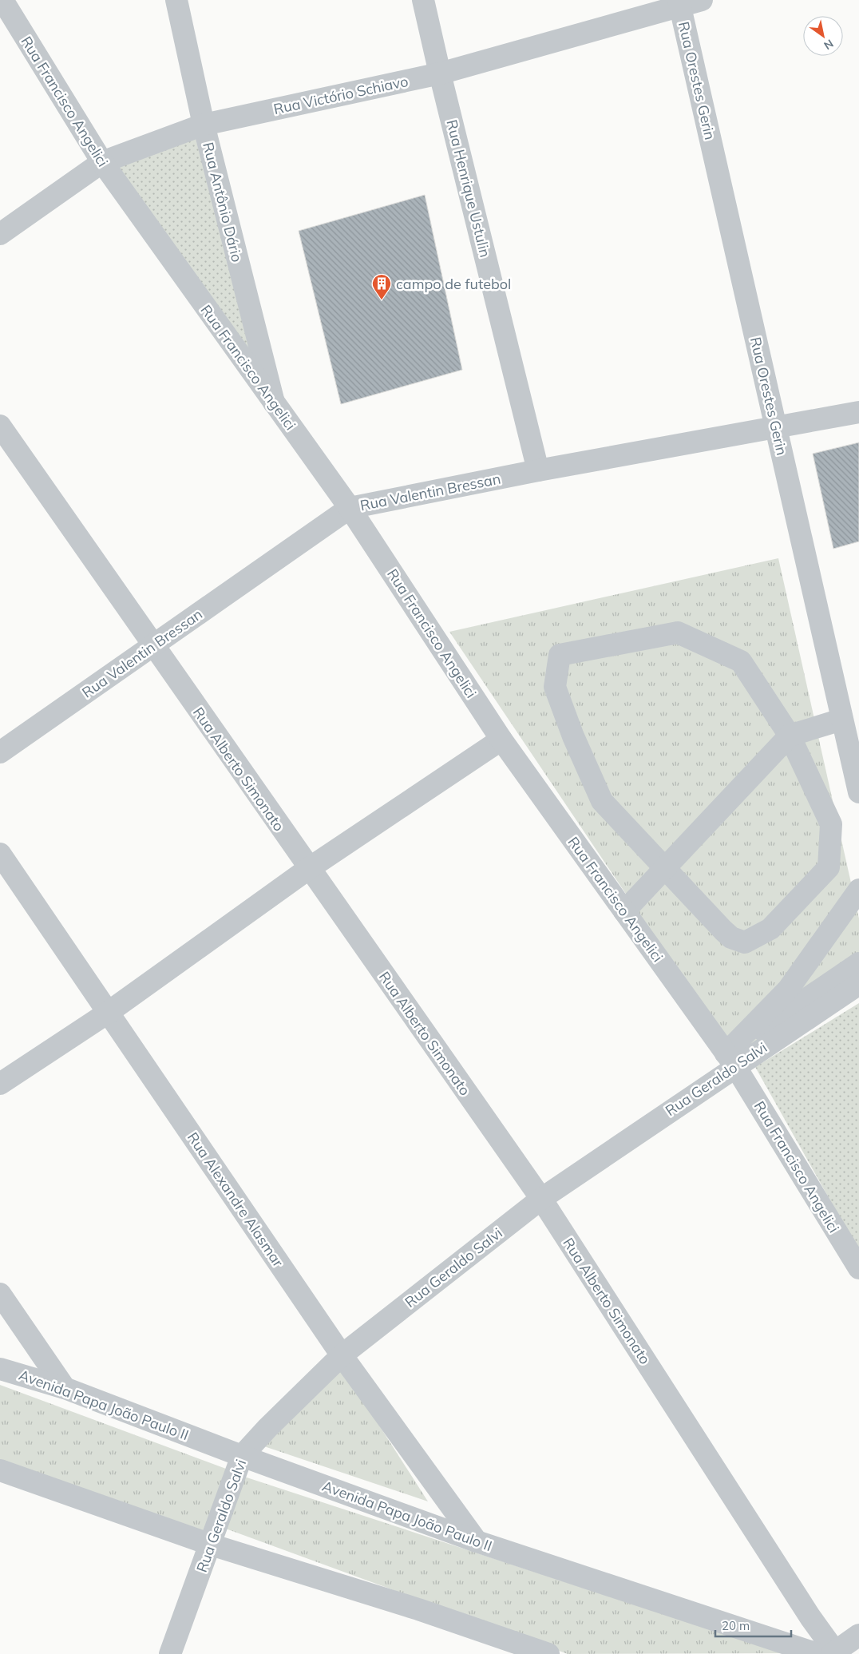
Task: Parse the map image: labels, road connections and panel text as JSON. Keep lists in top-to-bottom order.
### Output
{
  "streets": {
    "street": [
      "Rua Orestes Gerin",
      "Rua Victório Schiavo",
      "Rua Francisco Angelici",
      "Rua Henrique Ustulin",
      "Rua Antônio Dário",
      "Rua Valentin Bressan",
      "Rua Alberto Simonato",
      "Rua Geraldo Salvi",
      "Rua Alexandre Alasmar",
      "Avenida Papa João Paulo II"
    ]
  },
  "crossings": [
    ["Rua Orestes Gerin", "Rua Victório Schiavo"],
    ["Rua Orestes Gerin", "Rua Valentin Bressan"],
    ["Rua Victório Schiavo", "Rua Francisco Angelici"],
    ["Rua Victório Schiavo", "Rua Henrique Ustulin"],
    ["Rua Victório Schiavo", "Rua Antônio Dário"],
    ["Rua Francisco Angelici", "Rua Antônio Dário"],
    ["Rua Francisco Angelici", "Rua Valentin Bressan"],
    ["Rua Francisco Angelici", "Rua Geraldo Salvi"],
    ["Rua Henrique Ustulin", "Rua Valentin Bressan"],
    ["Rua Valentin Bressan", "Rua Alberto Simonato"],
    ["Rua Alberto Simonato", "Rua Geraldo Salvi"],
    ["Rua Alberto Simonato", "Avenida Papa João Paulo II"],
    ["Rua Geraldo Salvi", "Rua Alexandre Alasmar"],
    ["Rua Geraldo Salvi", "Avenida Papa João Paulo II"],
    ["Rua Alexandre Alasmar", "Avenida Papa João Paulo II"]
  ],
  "places": {
    "building": ["campo de futebol"]
  },
  "scale_bar": "20 m",
  "north": "bottom right"
}
